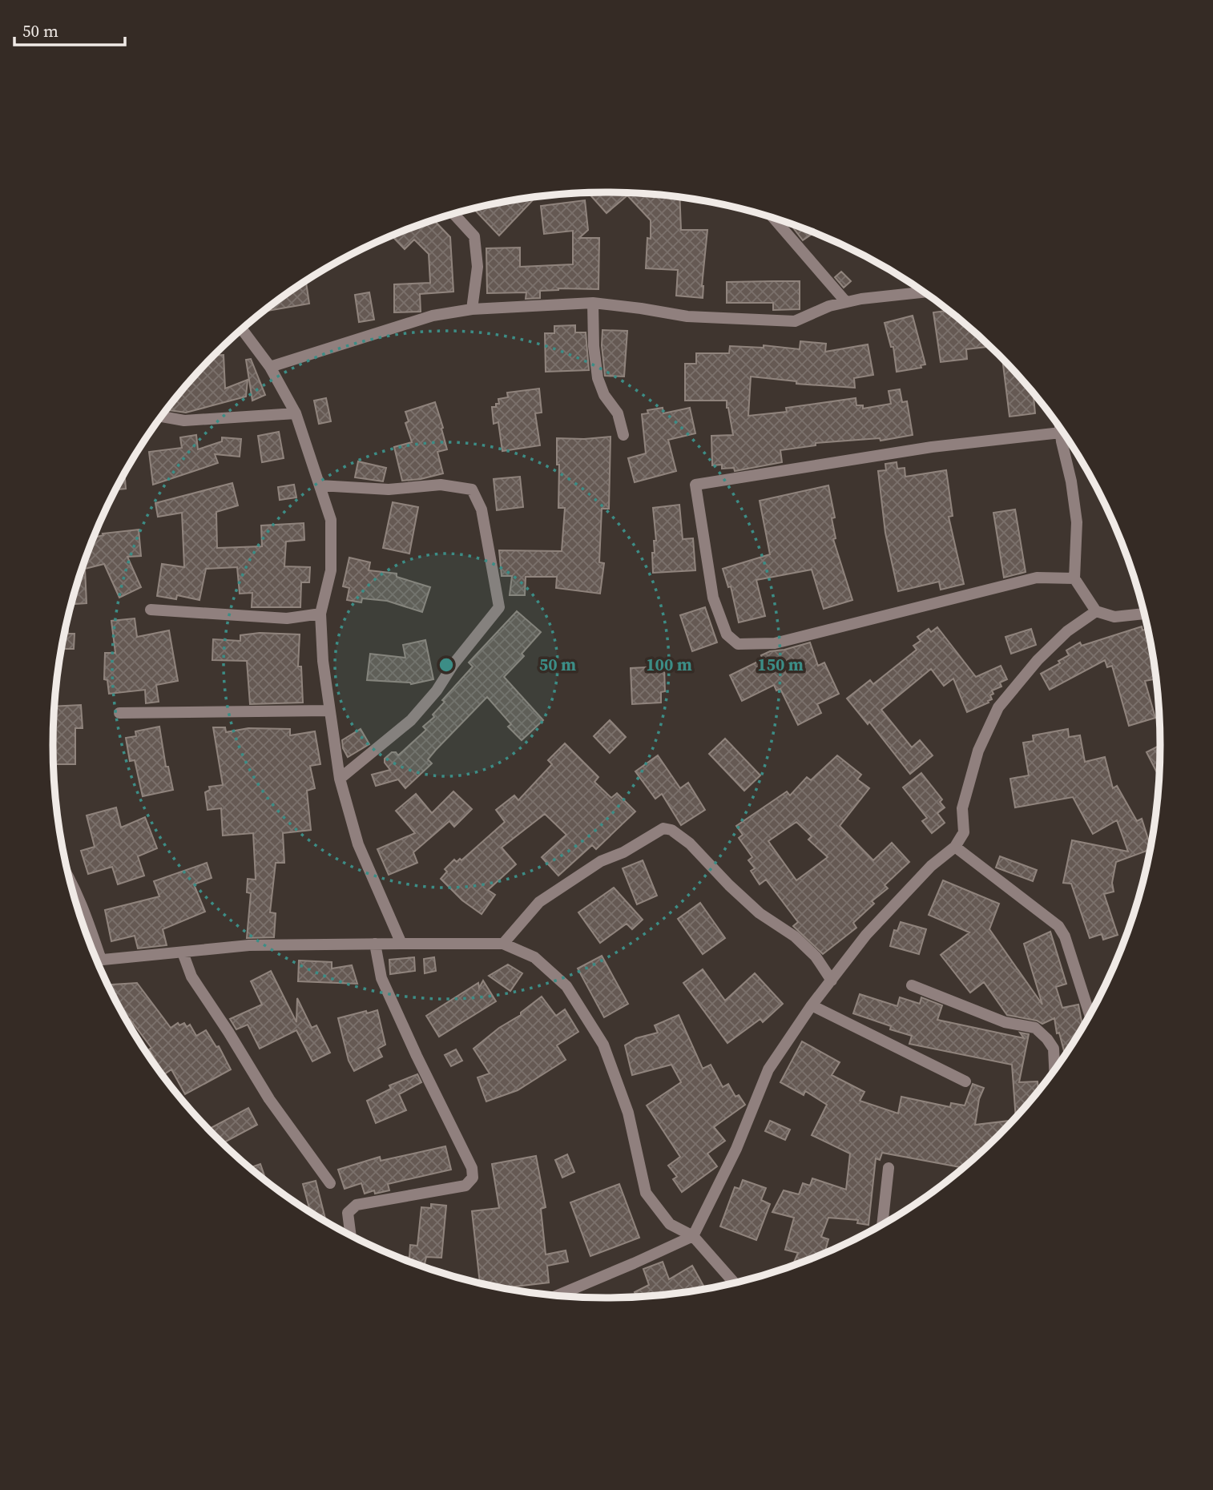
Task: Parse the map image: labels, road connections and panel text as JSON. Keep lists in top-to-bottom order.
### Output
{
  "scale_bar": "50 m",
  "rings": ["50 m", "100 m", "150 m"]
}
